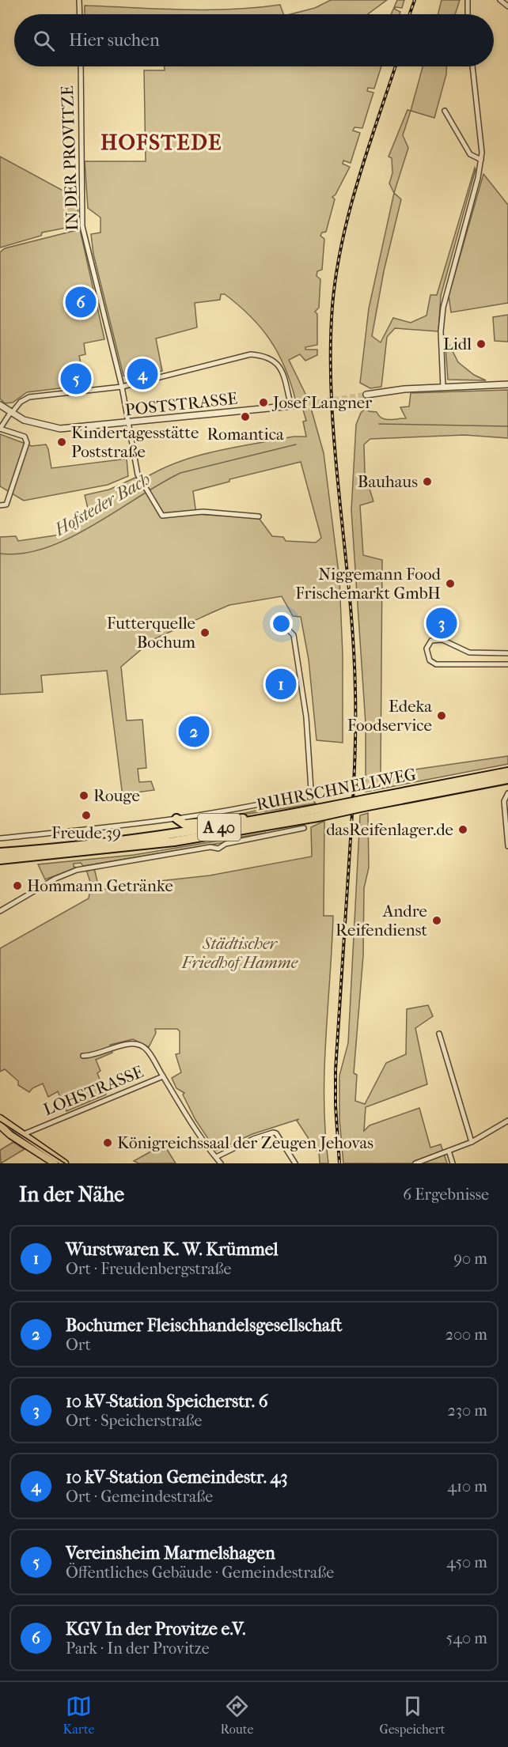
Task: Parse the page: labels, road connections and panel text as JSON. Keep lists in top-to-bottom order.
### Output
{
  "streets": {
    "highway": ["RUHRSCHNELLWEG", "A 40"],
    "street": ["IN DER PROVITZE", "POSTSTRASSE", "LOHSTRASSE"]
  },
  "crossings": [
    ["IN DER PROVITZE", "POSTSTRASSE"]
  ],
  "districts": ["HOFSTEDE"],
  "water": ["Hofsteder Bach"],
  "parks": ["Städtischer Friedhof Hamme"],
  "places": [
    "Lidl",
    "Josef Langner",
    "Romantica",
    "Kindertagesstätte Poststraße",
    "Bauhaus",
    "Niggemann Food Frischemarkt GmbH",
    "Futterquelle Bochum",
    "Edeka Foodservice",
    "Rouge",
    "Freude 39",
    "dasReifenlager.de",
    "Hommann Getränke",
    "Andre Reifendienst",
    "Königreichssaal der Zeugen Jehovas"
  ],
  "page": {
    "search": "Hier suchen",
    "pins": [
      "6",
      "4",
      "5",
      "3",
      "1",
      "2"
    ],
    "heading": ["In der Nähe", "6 Ergebnisse"],
    "list": [
      {
        "mark": "1",
        "name": "Wurstwaren K. W. Krümmel",
        "note": "Ort · Freudenbergstraße",
        "value": "90 m"
      },
      {
        "mark": "2",
        "name": "Bochumer Fleischhandelsgesellschaft",
        "note": "Ort",
        "value": "200 m"
      },
      {
        "mark": "3",
        "name": "10 kV-Station Speicherstr. 6",
        "note": "Ort · Speicherstraße",
        "value": "230 m"
      },
      {
        "mark": "4",
        "name": "10 kV-Station Gemeindestr. 43",
        "note": "Ort · Gemeindestraße",
        "value": "410 m"
      },
      {
        "mark": "5",
        "name": "Vereinsheim Marmelshagen",
        "note": "Öffentliches Gebäude · Gemeindestraße",
        "value": "450 m"
      },
      {
        "mark": "6",
        "name": "KGV In der Provitze e.V.",
        "note": "Park · In der Provitze",
        "value": "540 m"
      }
    ],
    "nav": ["Karte", "Route", "Gespeichert"]
  }
}
